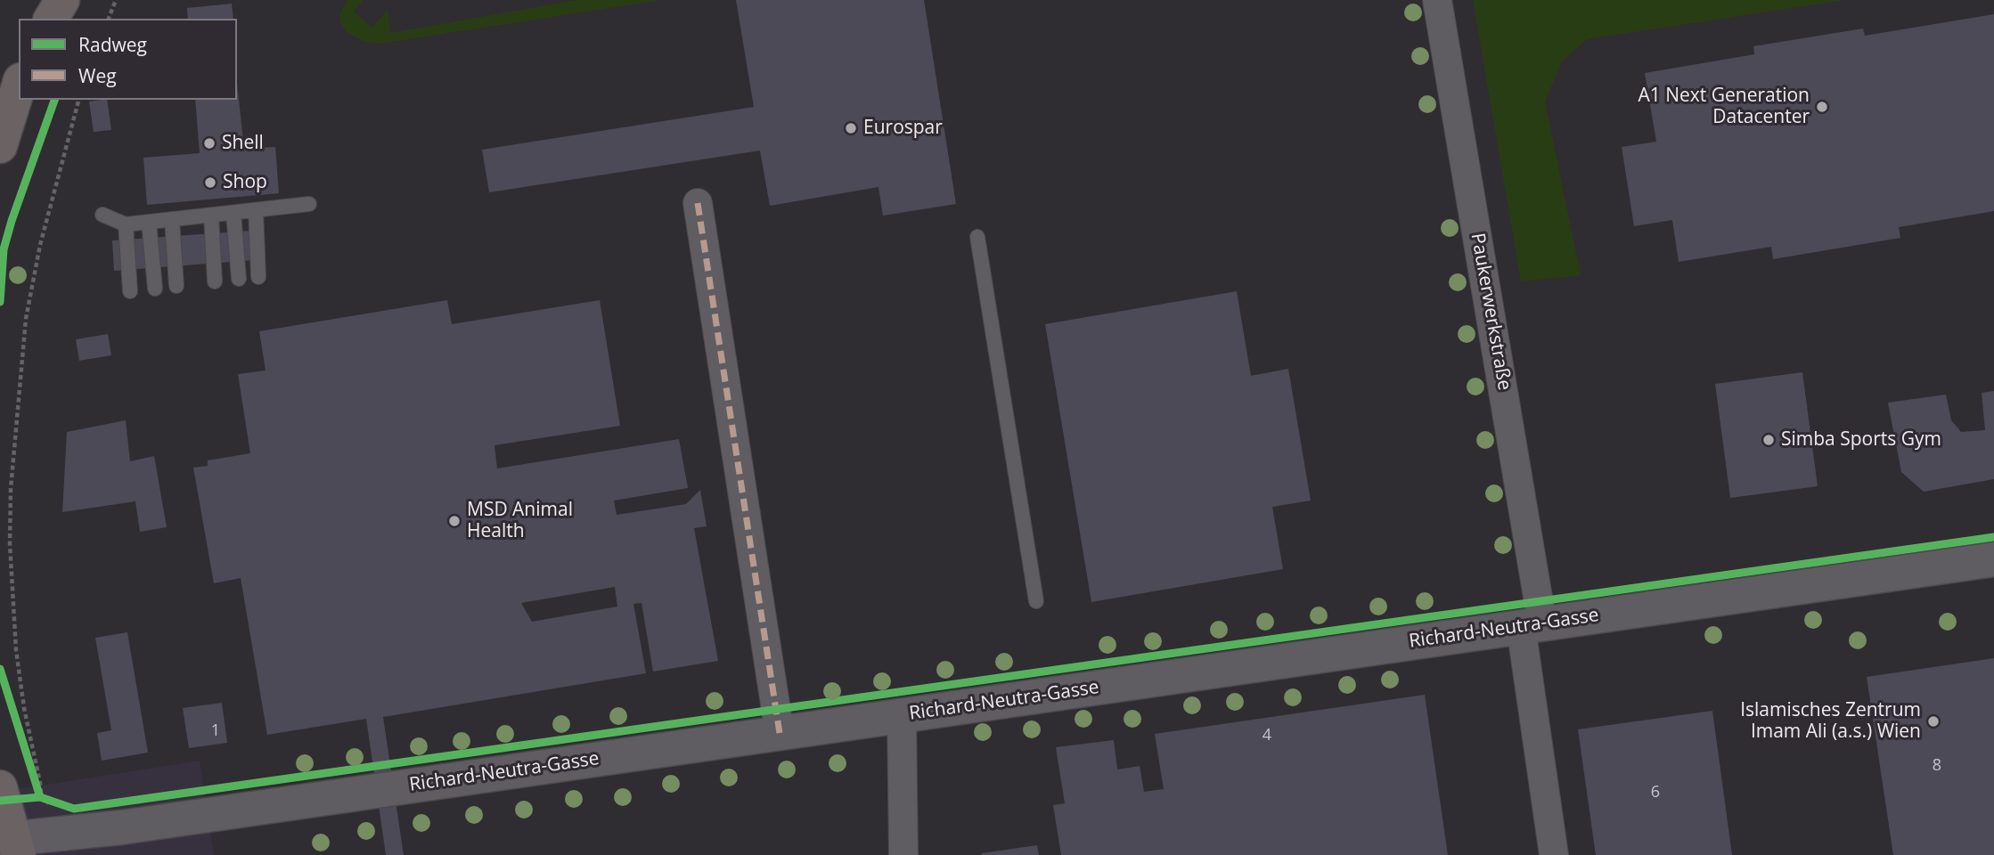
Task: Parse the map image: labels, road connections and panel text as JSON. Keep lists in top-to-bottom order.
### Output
{
  "streets": {
    "street": ["Paukerwerkstraße", "Richard-Neutra-Gasse"]
  },
  "crossings": [
    ["Paukerwerkstraße", "Richard-Neutra-Gasse"]
  ],
  "places": [
    "A1 Next Generation Datacenter",
    "Eurospar",
    "Shell",
    "Shop",
    "Simba Sports Gym",
    "MSD Animal Health",
    "Islamisches Zentrum Imam Ali (a.s.) Wien"
  ],
  "house_numbers": [
    "1",
    "4",
    "8",
    "6"
  ],
  "legend": ["Radweg", "Weg"]
}
